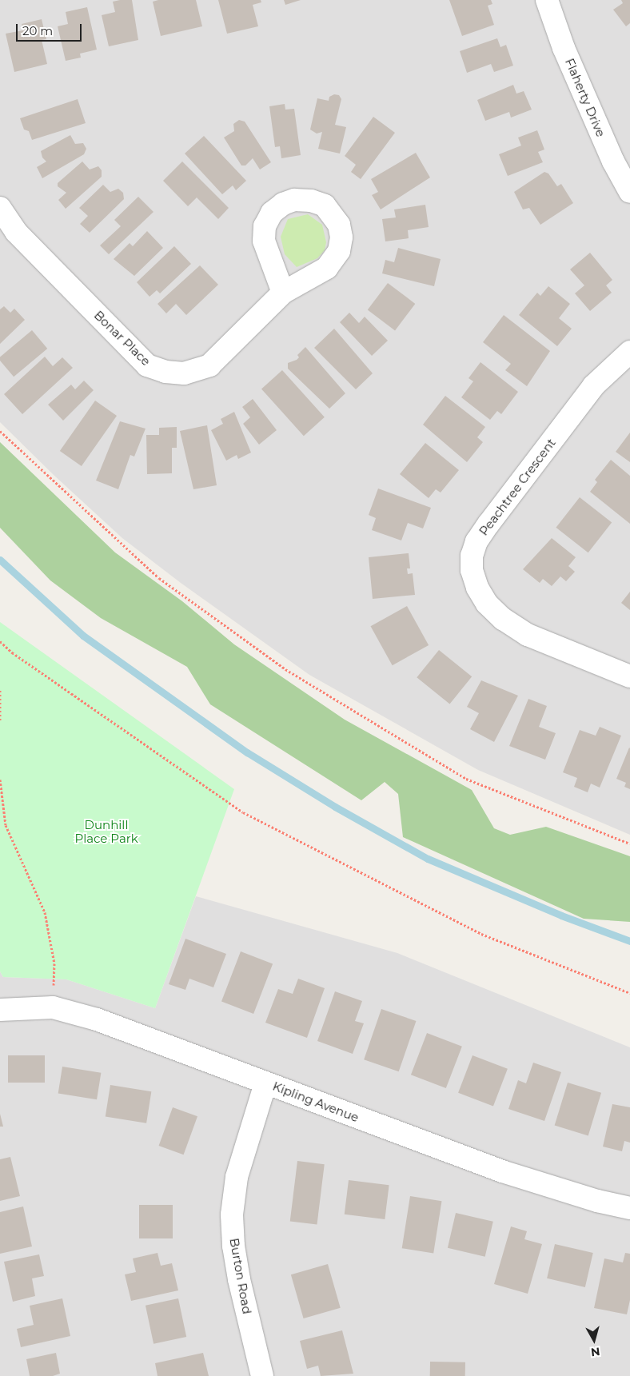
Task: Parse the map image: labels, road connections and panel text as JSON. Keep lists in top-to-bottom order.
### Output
{
  "streets": {
    "street": [
      "Flaherty Drive",
      "Bonar Place",
      "Peachtree Crescent",
      "Kipling Avenue",
      "Burton Road"
    ]
  },
  "crossings": [
    ["Kipling Avenue", "Burton Road"]
  ],
  "parks": ["Dunhill Place Park"],
  "scale_bar": "20 m",
  "north": "bottom"
}
